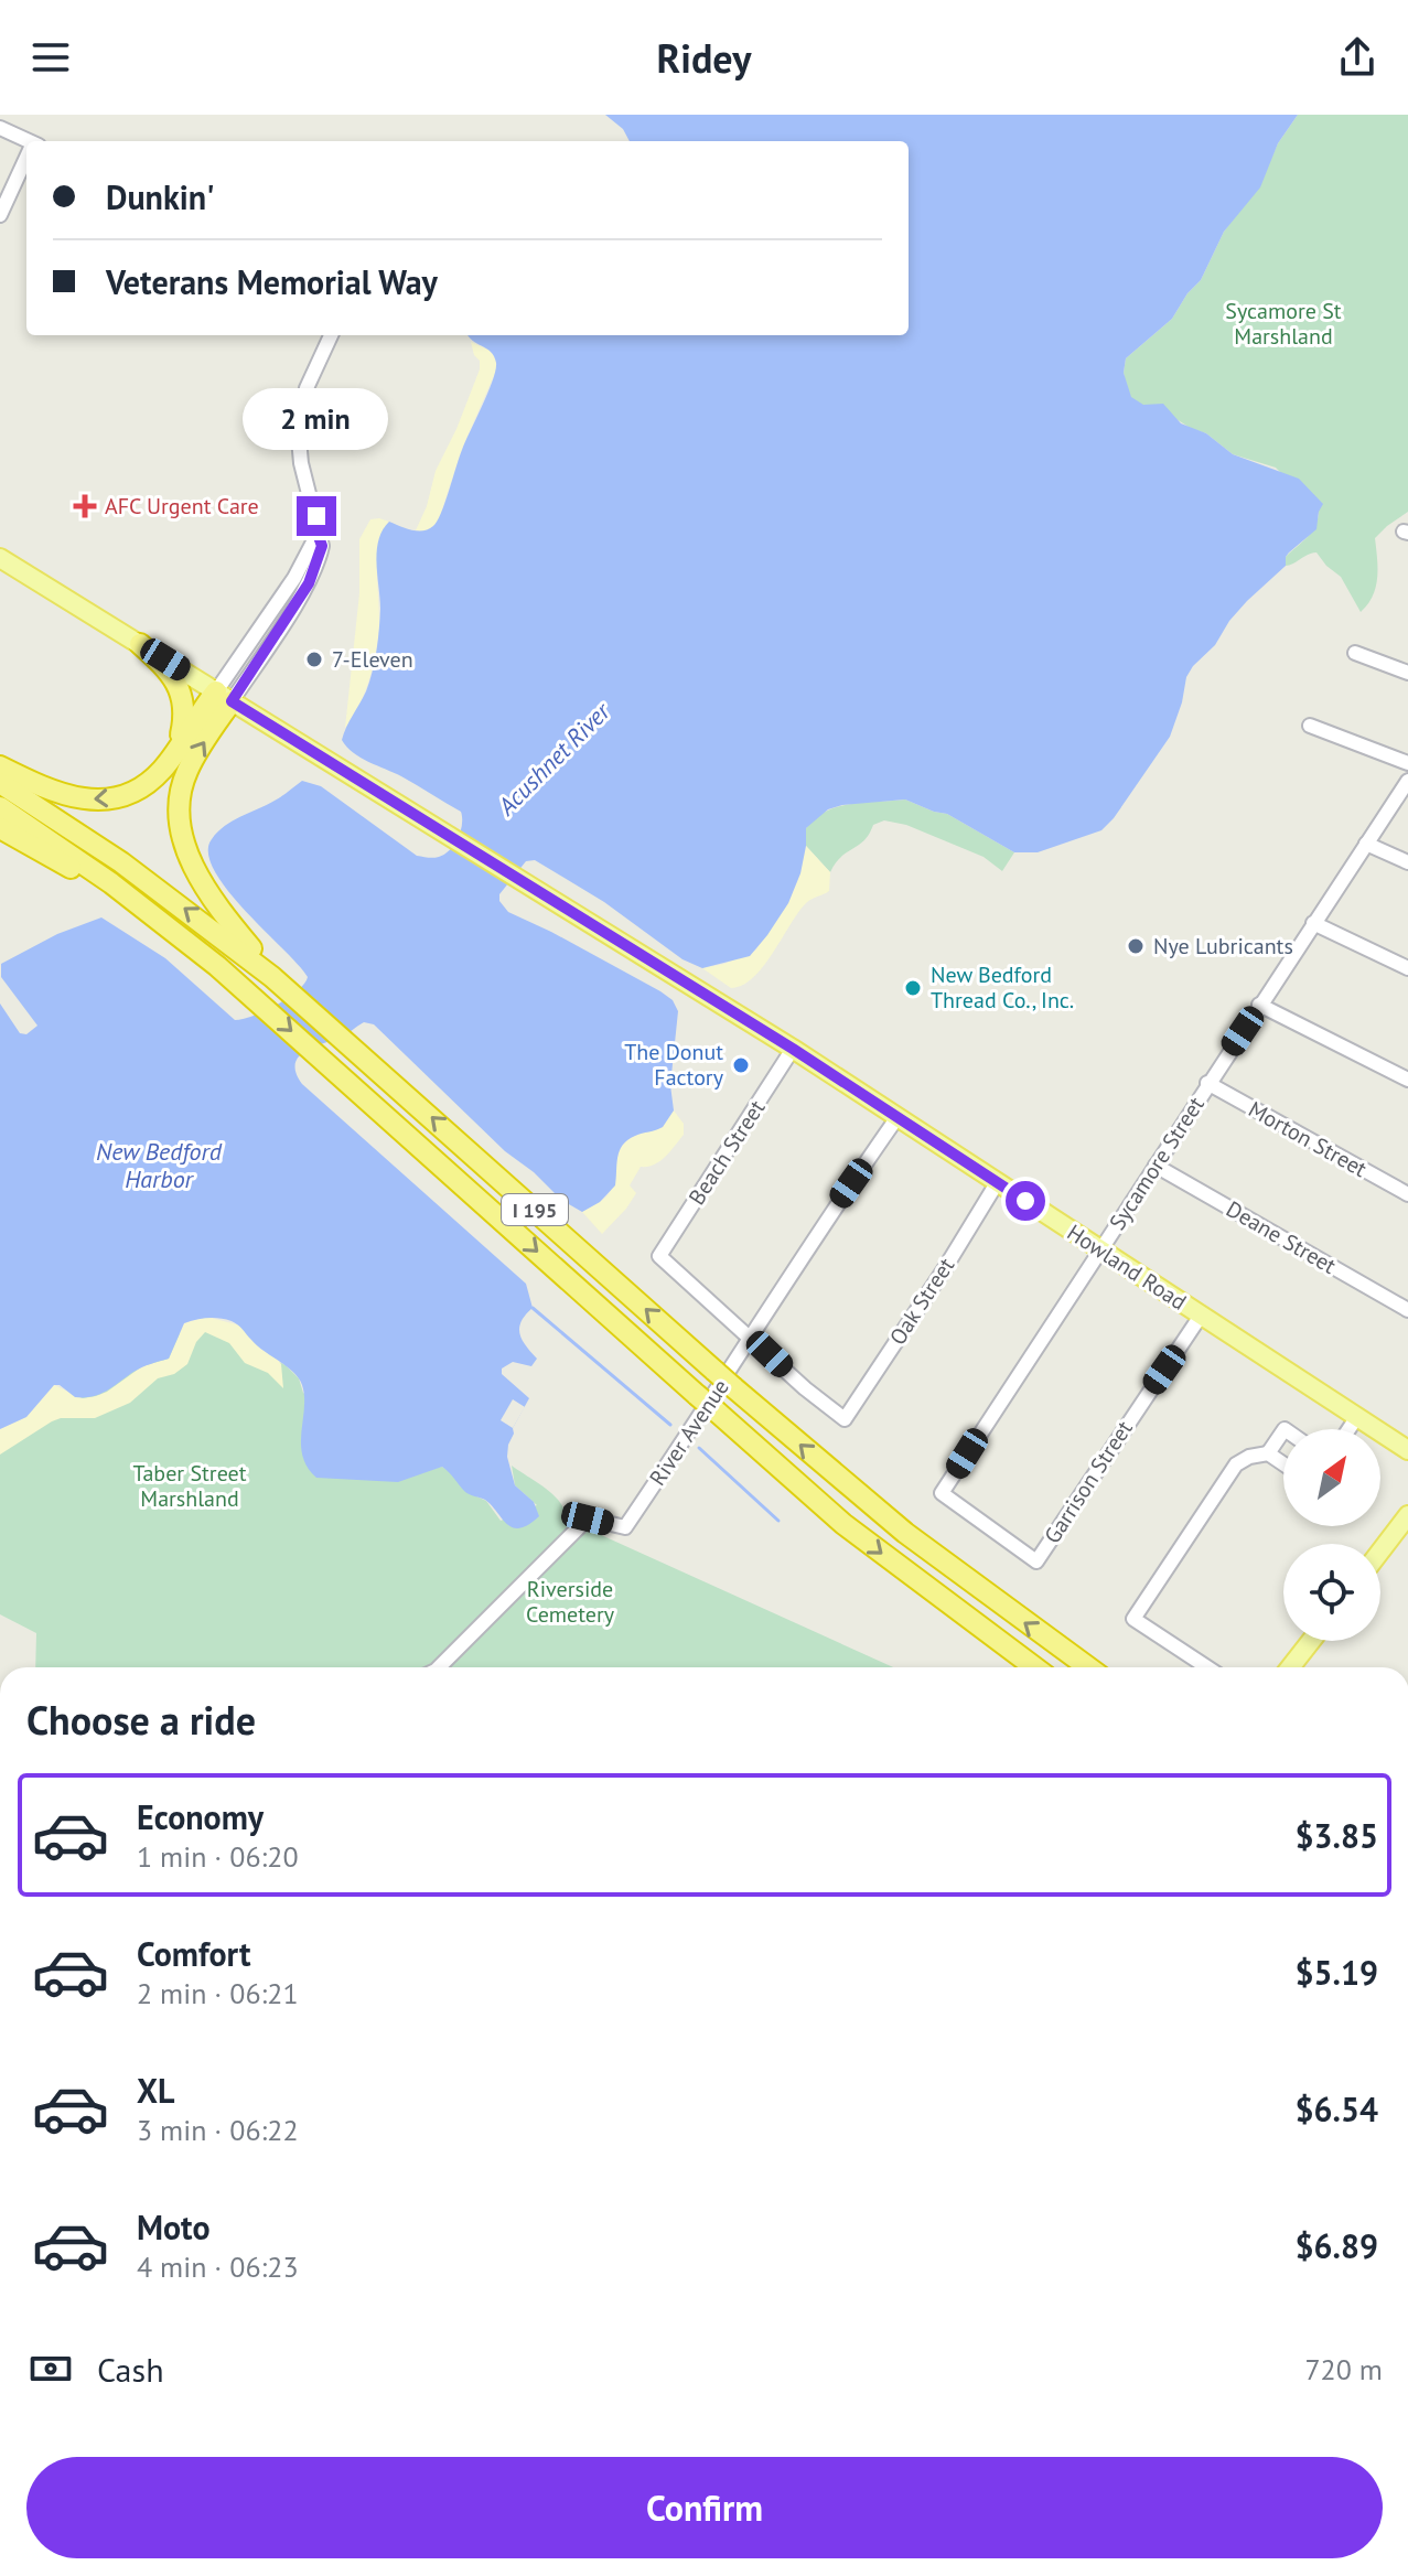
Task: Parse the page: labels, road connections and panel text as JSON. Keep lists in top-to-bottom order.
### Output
{
  "streets": {
    "highway": ["I 195"],
    "main road": ["Howland Road"],
    "street": [
      "Morton Street",
      "Beach Street",
      "Sycamore Street",
      "Deane Street",
      "Oak Street",
      "River Avenue",
      "Garrison Street"
    ]
  },
  "crossings": [
    ["Morton Street", "Sycamore Street"],
    ["Beach Street", "Howland Road"],
    ["Beach Street", "Oak Street"],
    ["Beach Street", "River Avenue"],
    ["Sycamore Street", "Deane Street"],
    ["Sycamore Street", "Howland Road"],
    ["Sycamore Street", "Garrison Street"],
    ["Howland Road", "Oak Street"],
    ["Howland Road", "River Avenue"],
    ["Howland Road", "Garrison Street"],
    ["Oak Street", "River Avenue"]
  ],
  "water": ["Acushnet River", "New Bedford Harbor"],
  "parks": ["Sycamore St Marshland", "Taber Street Marshland", "Riverside Cemetery"],
  "places": {
    "health": ["AFC Urgent Care"],
    "other": [
      "7-Eleven",
      "Nye Lubricants",
      "New Bedford Thread Co., Inc.",
      "The Donut Factory"
    ]
  },
  "north": "top right",
  "page": {
    "header": "Ridey",
    "banner": ["Dunkin'", "Veterans Memorial Way"],
    "bubble": "2 min",
    "heading": "Choose a ride",
    "list": [
      {
        "name": "Economy",
        "note": "1 min · 06:20",
        "value": "$3.85"
      },
      {
        "name": "Comfort",
        "note": "2 min · 06:21",
        "value": "$5.19"
      },
      {
        "name": "XL",
        "note": "3 min · 06:22",
        "value": "$6.54"
      },
      {
        "name": "Moto",
        "note": "4 min · 06:23",
        "value": "$6.89"
      }
    ],
    "pay": ["Cash", "720 m"],
    "buttons": "Confirm"
  }
}
